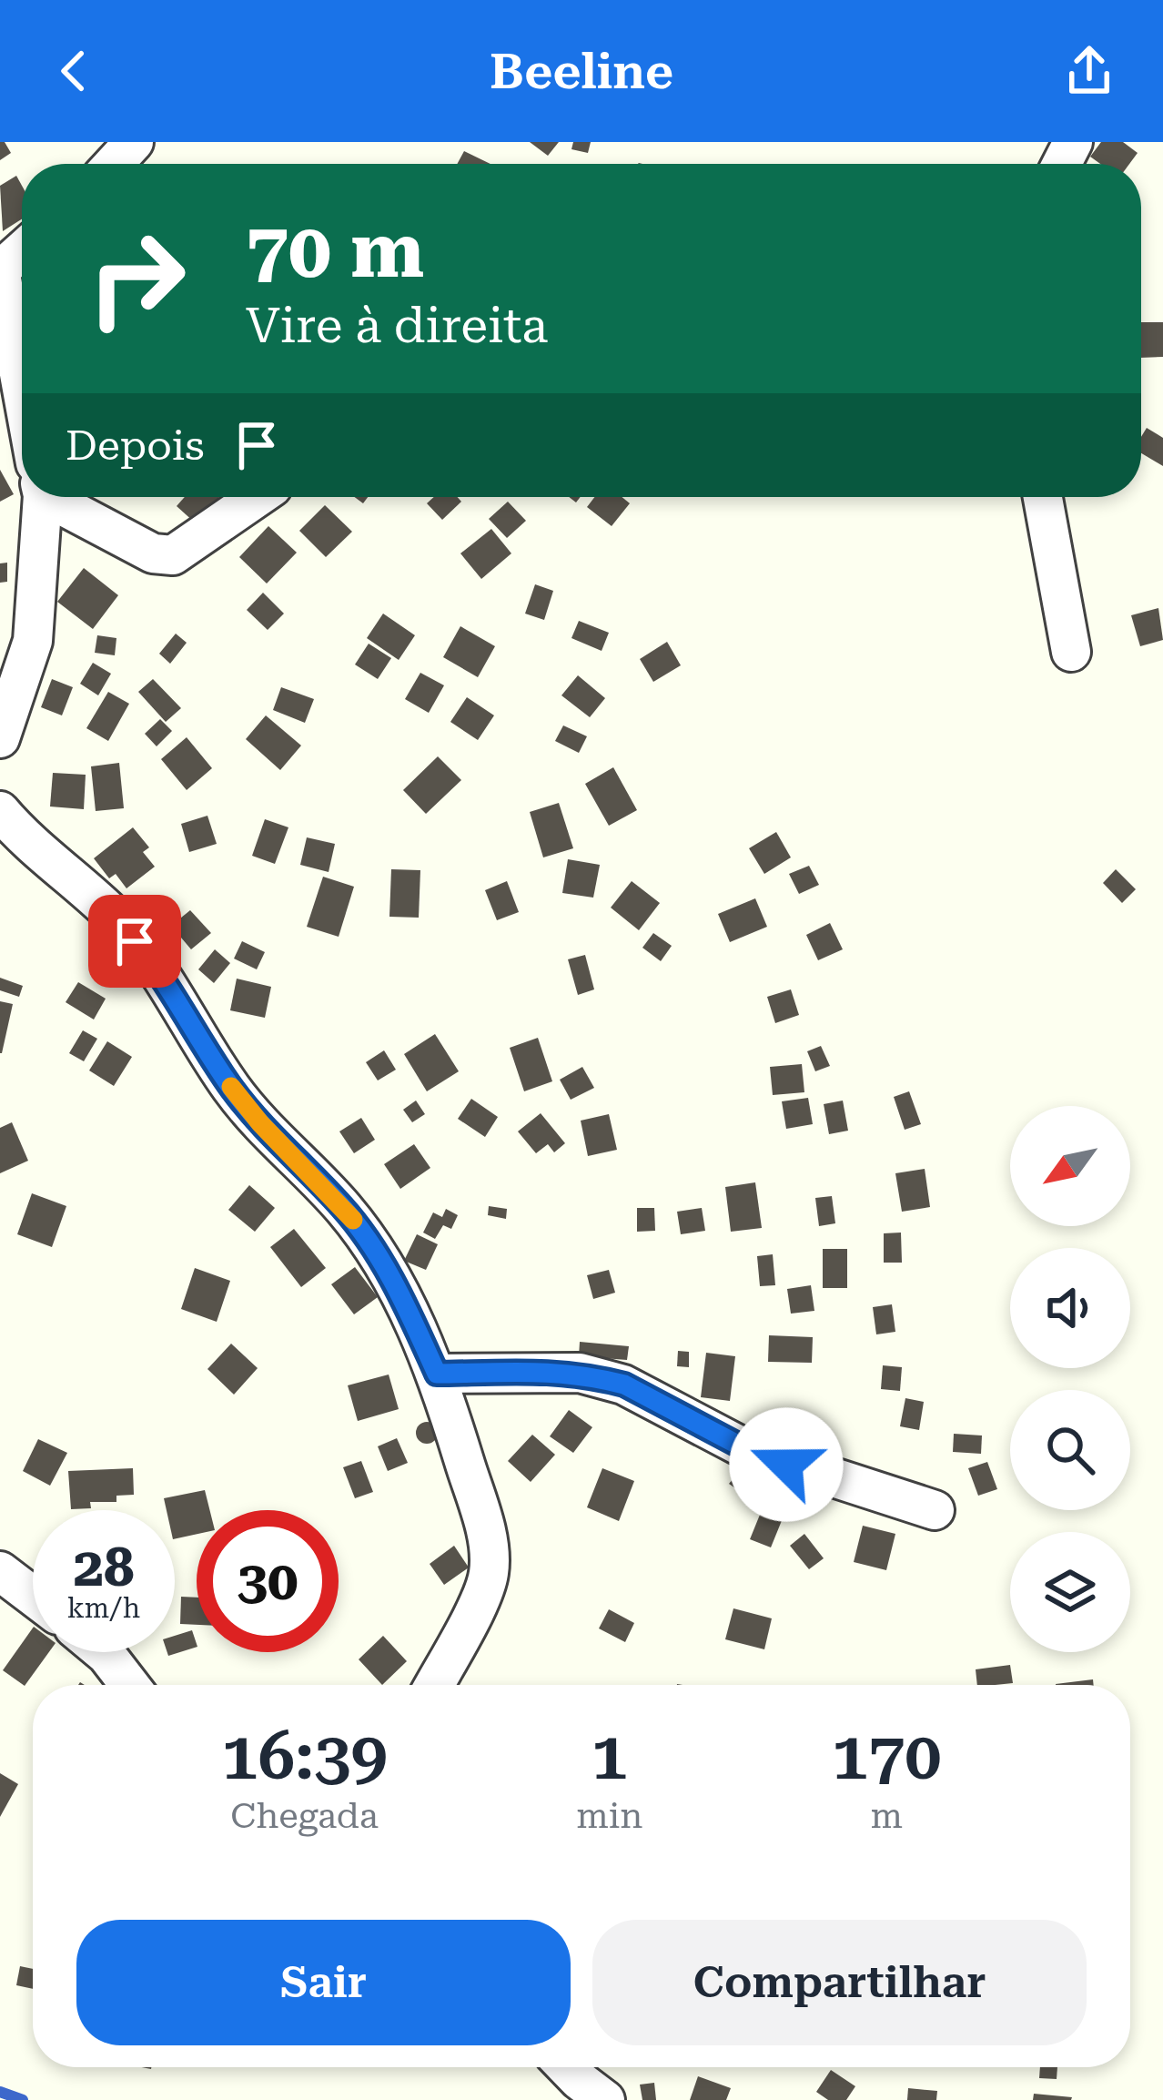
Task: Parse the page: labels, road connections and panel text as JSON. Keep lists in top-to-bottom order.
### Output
{
  "north": "bottom left",
  "page": {
    "header": "Beeline",
    "turn": ["70 m", "Vire à direita"],
    "then": "Depois",
    "speed": "28 km/h",
    "limit": "30",
    "eta": [
      "16:39",
      "Chegada",
      "1",
      "min",
      "170",
      "m"
    ],
    "buttons": ["Sair", "Compartilhar"]
  }
}
